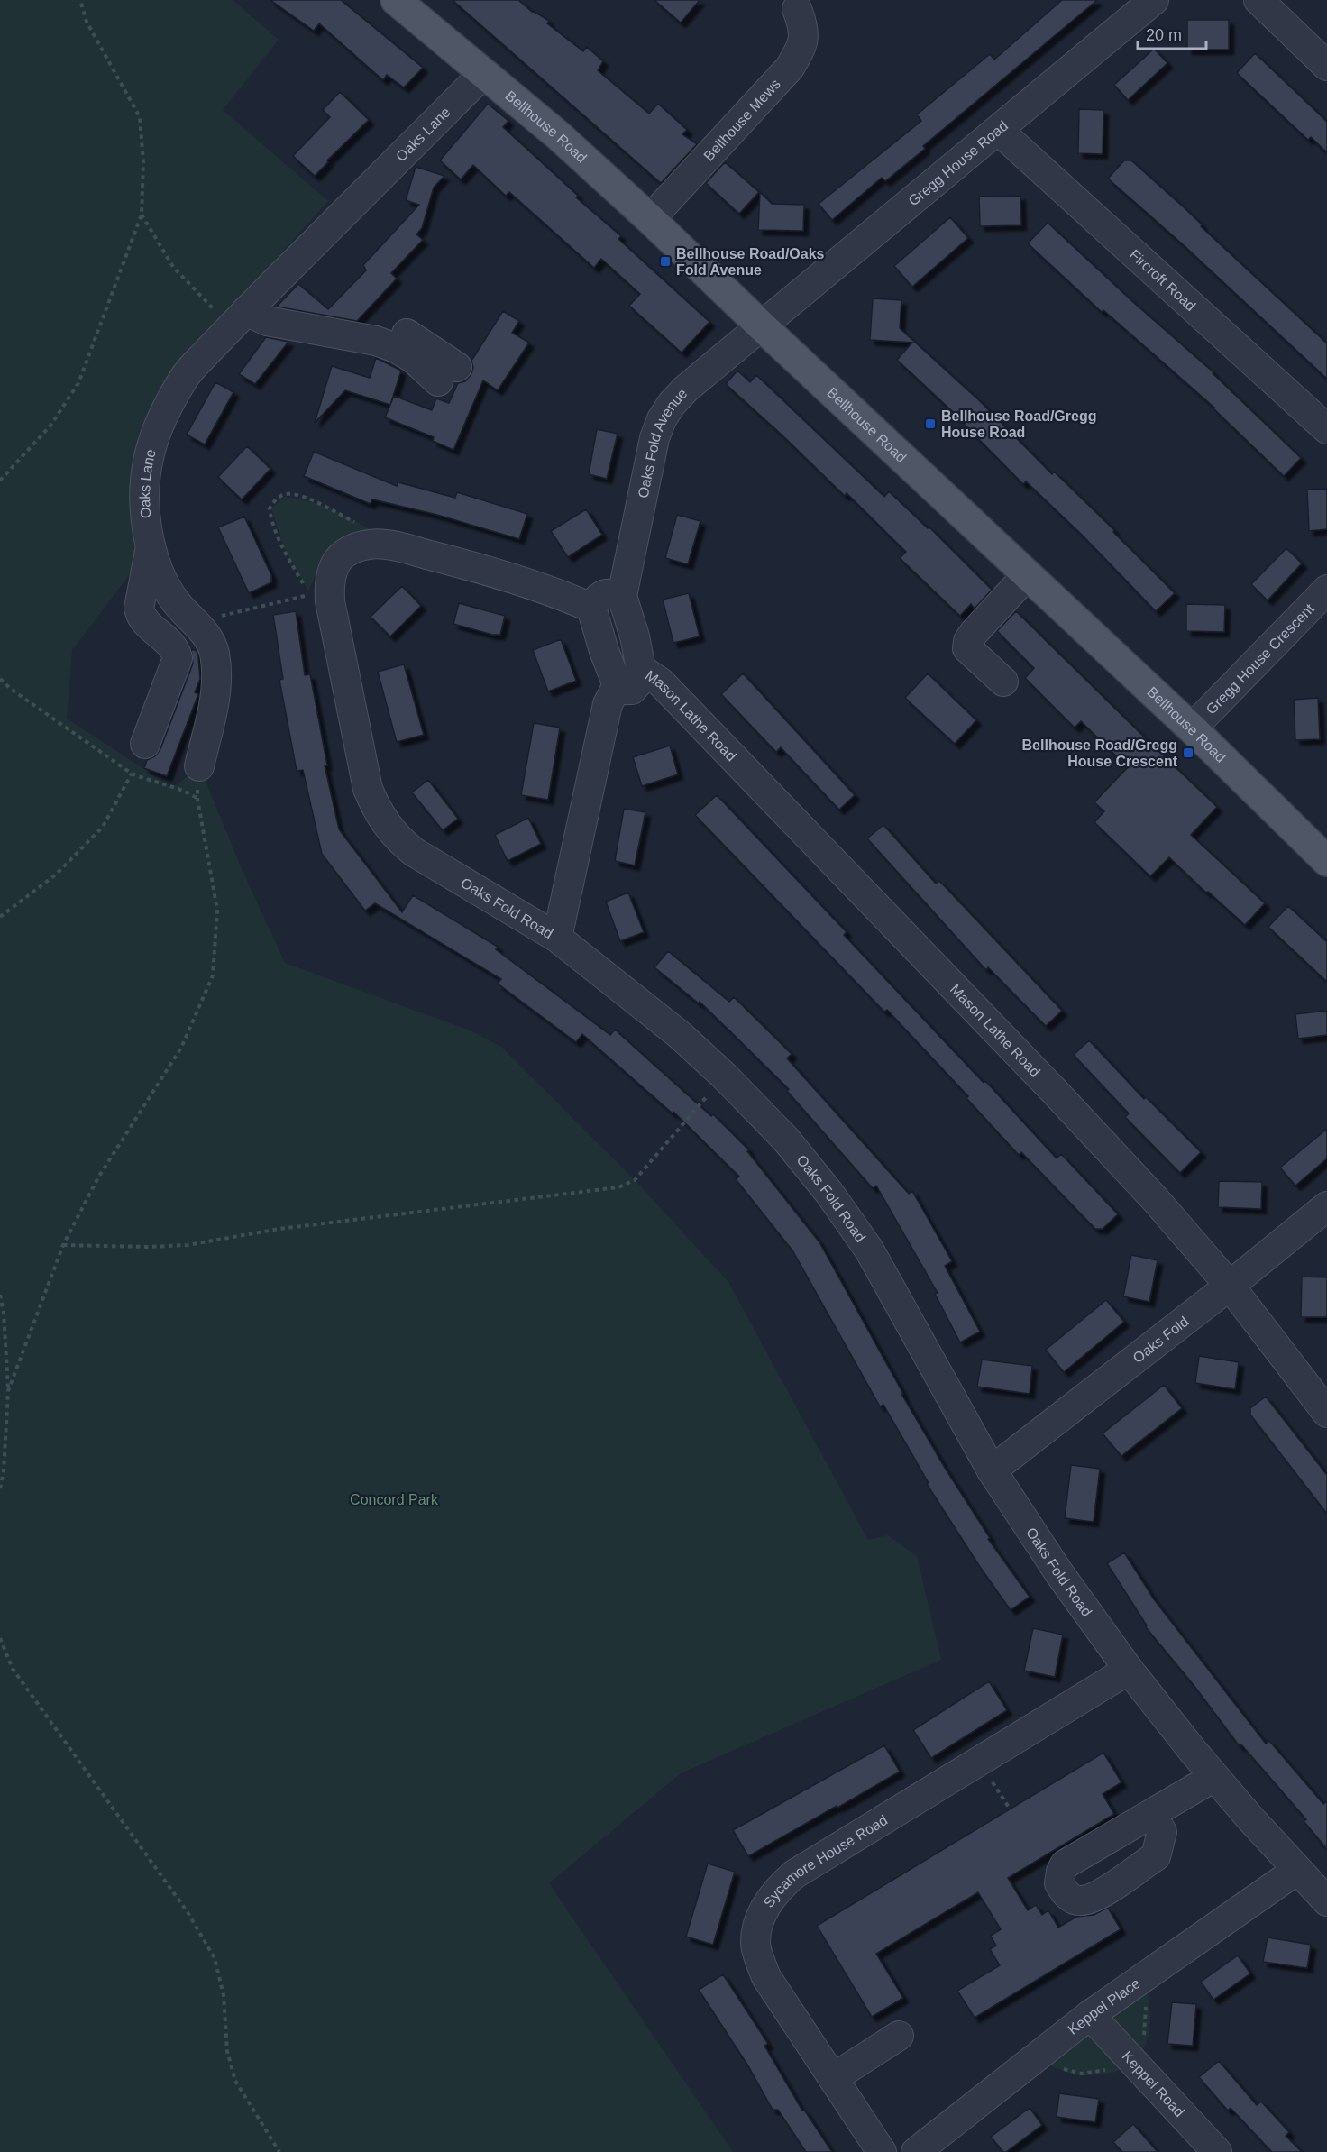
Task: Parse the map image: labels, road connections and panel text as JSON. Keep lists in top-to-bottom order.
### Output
{
  "streets": {
    "main road": ["Bellhouse Road"],
    "street": [
      "Bellhouse Mews",
      "Oaks Lane",
      "Gregg House Road",
      "Fircroft Road",
      "Oaks Fold Avenue",
      "Gregg House Crescent",
      "Mason Lathe Road",
      "Oaks Fold Road",
      "Oaks Fold",
      "Sycamore House Road",
      "Keppel Place",
      "Keppel Road"
    ]
  },
  "crossings": [
    ["Bellhouse Mews", "Bellhouse Road"],
    ["Bellhouse Road", "Oaks Lane"],
    ["Bellhouse Road", "Gregg House Road"],
    ["Bellhouse Road", "Oaks Fold Avenue"],
    ["Bellhouse Road", "Gregg House Crescent"],
    ["Gregg House Road", "Fircroft Road"],
    ["Gregg House Road", "Oaks Fold Avenue"],
    ["Oaks Fold Avenue", "Mason Lathe Road"],
    ["Mason Lathe Road", "Oaks Fold"],
    ["Oaks Fold Road", "Oaks Fold"],
    ["Oaks Fold Road", "Sycamore House Road"],
    ["Oaks Fold Road", "Keppel Place"],
    ["Keppel Place", "Keppel Road"]
  ],
  "parks": ["Concord Park"],
  "places": {
    "transit": ["Bellhouse Road/Oaks Fold Avenue", "Bellhouse Road/Gregg House Road", "Bellhouse Road/Gregg House Crescent"]
  },
  "scale_bar": "20 m"
}
